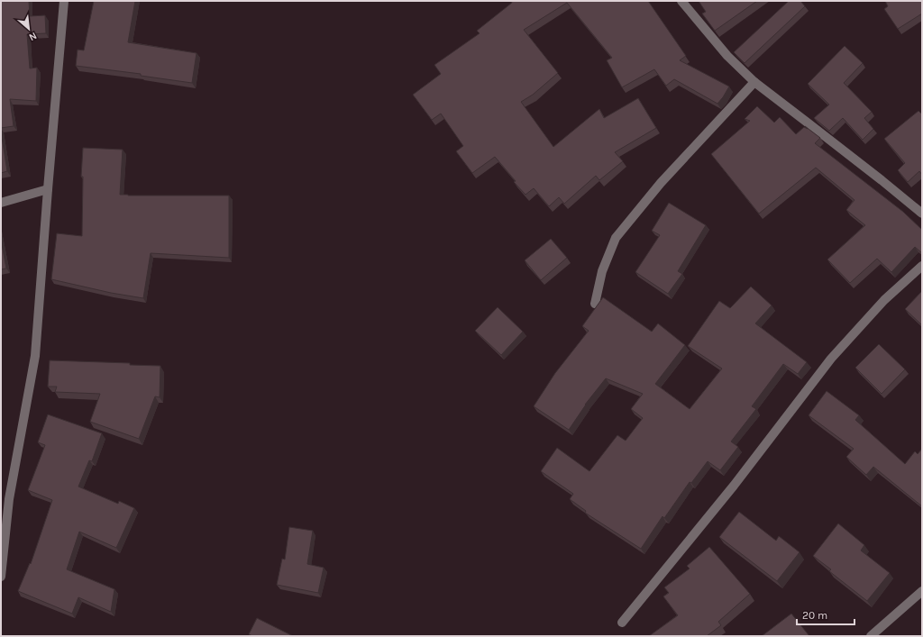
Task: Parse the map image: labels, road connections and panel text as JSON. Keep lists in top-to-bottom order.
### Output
{
  "scale_bar": "20 m",
  "north": "bottom right"
}
